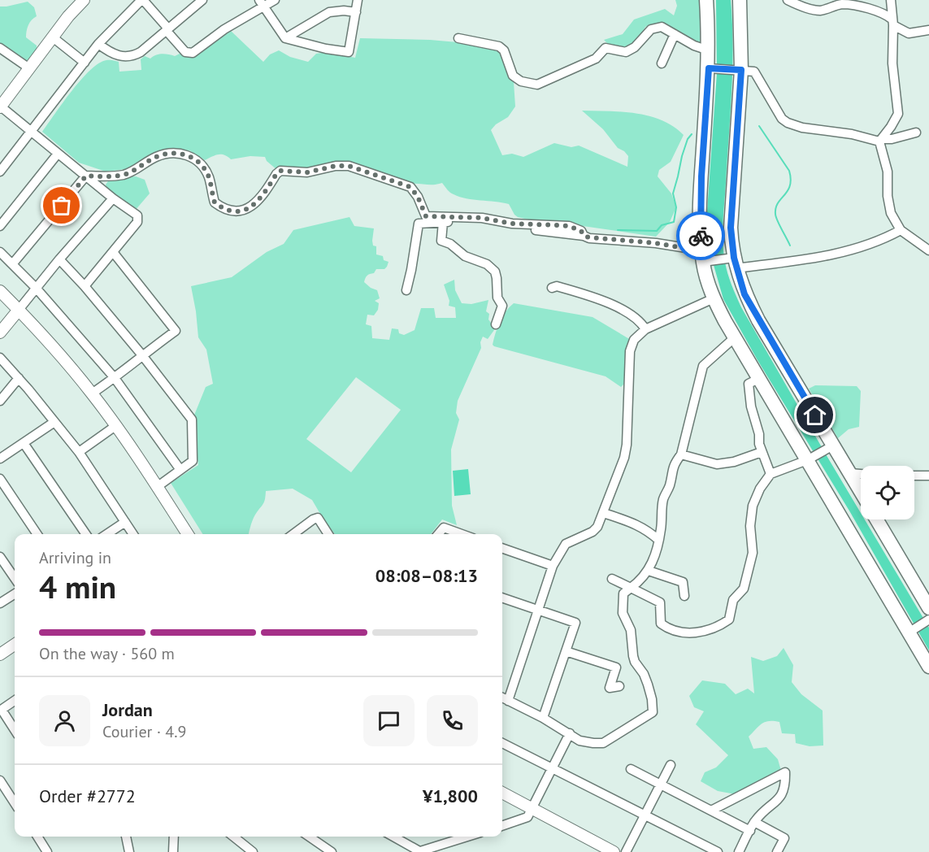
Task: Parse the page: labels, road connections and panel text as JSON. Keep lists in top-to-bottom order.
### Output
{
  "page": {
    "heading": ["4 min", "Arriving in", "08:08–08:13"],
    "panel": [
      "Jordan",
      "Courier · 4.9",
      "Order #2772",
      "¥1,800"
    ],
    "bar": "On the way · 560 m"
  }
}
